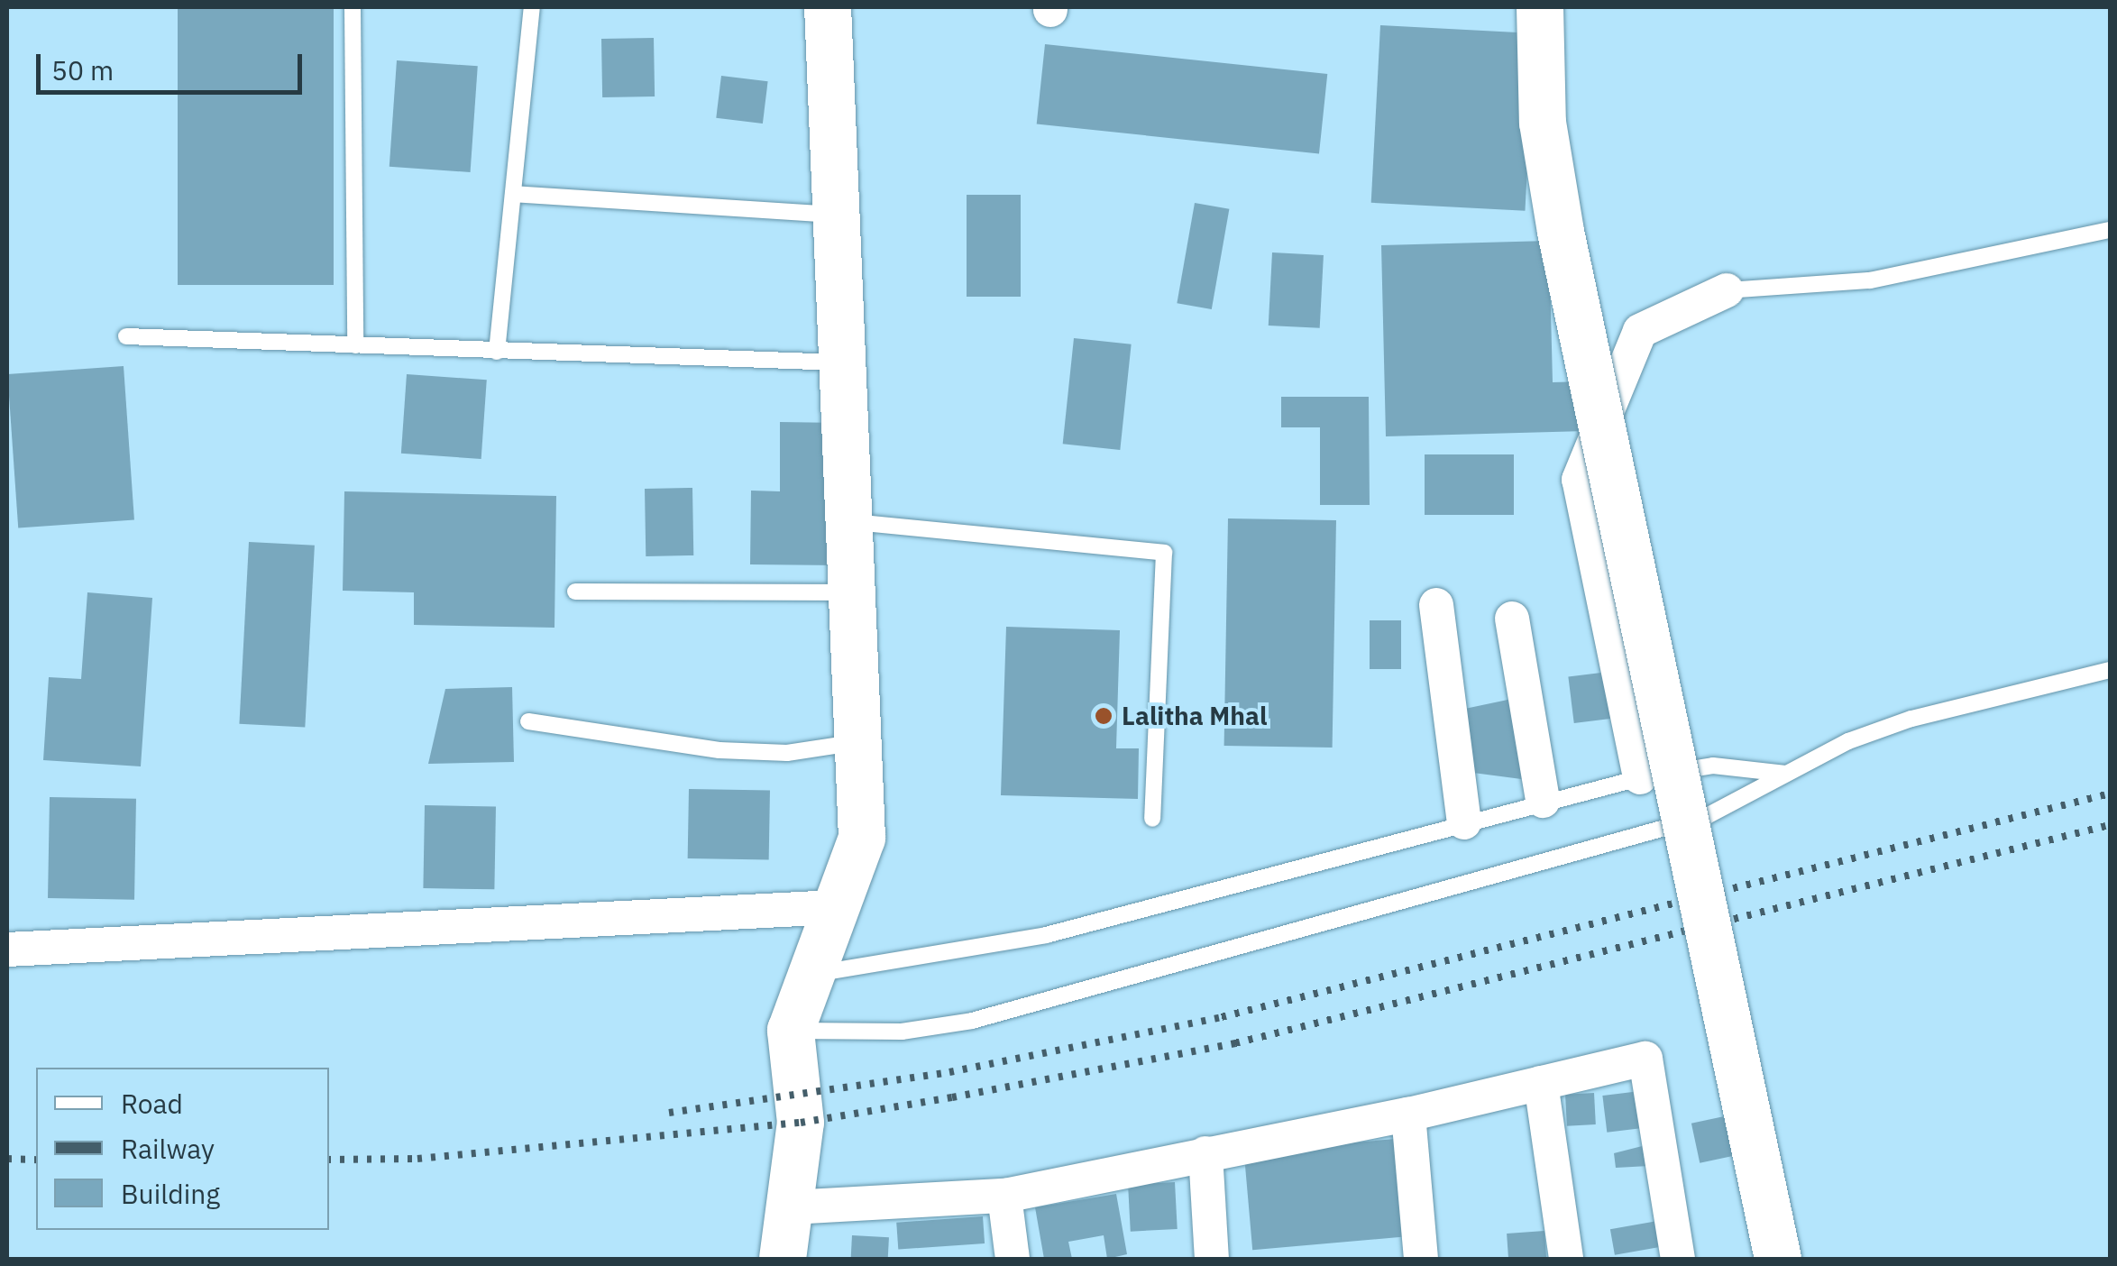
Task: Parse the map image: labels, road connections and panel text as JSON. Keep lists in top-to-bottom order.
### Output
{
  "places": ["Lalitha Mhal"],
  "legend": ["Road", "Railway", "Building"],
  "scale_bar": "50 m"
}
